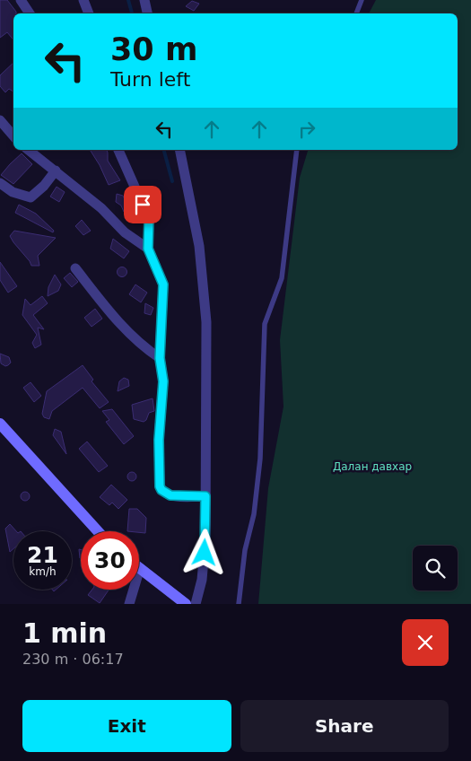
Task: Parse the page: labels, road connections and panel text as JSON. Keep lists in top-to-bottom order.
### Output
{
  "parks": ["Далан давхар"],
  "page": {
    "turn": ["30 m", "Turn left"],
    "speed": "21 km/h",
    "limit": "30",
    "heading": ["1 min", "230 m · 06:17"],
    "buttons": ["Exit", "Share"]
  }
}
